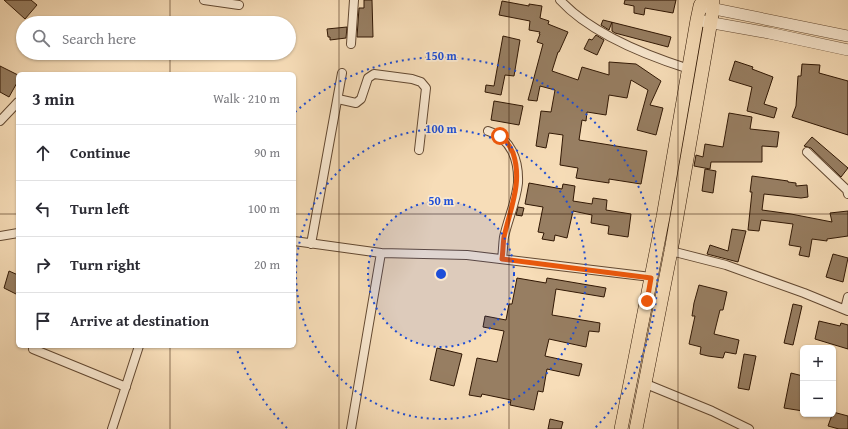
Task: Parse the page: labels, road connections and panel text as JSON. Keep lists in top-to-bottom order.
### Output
{
  "page": {
    "search": "Search here",
    "heading": ["3 min", "Walk · 210 m"],
    "list": [
      ["Continue", "90 m"],
      ["Turn left", "100 m"],
      ["Turn right", "20 m"],
      "Arrive at destination"
    ],
    "map_buttons": ["+", "−"]
  },
  "rings": ["150 m", "100 m", "50 m"]
}
